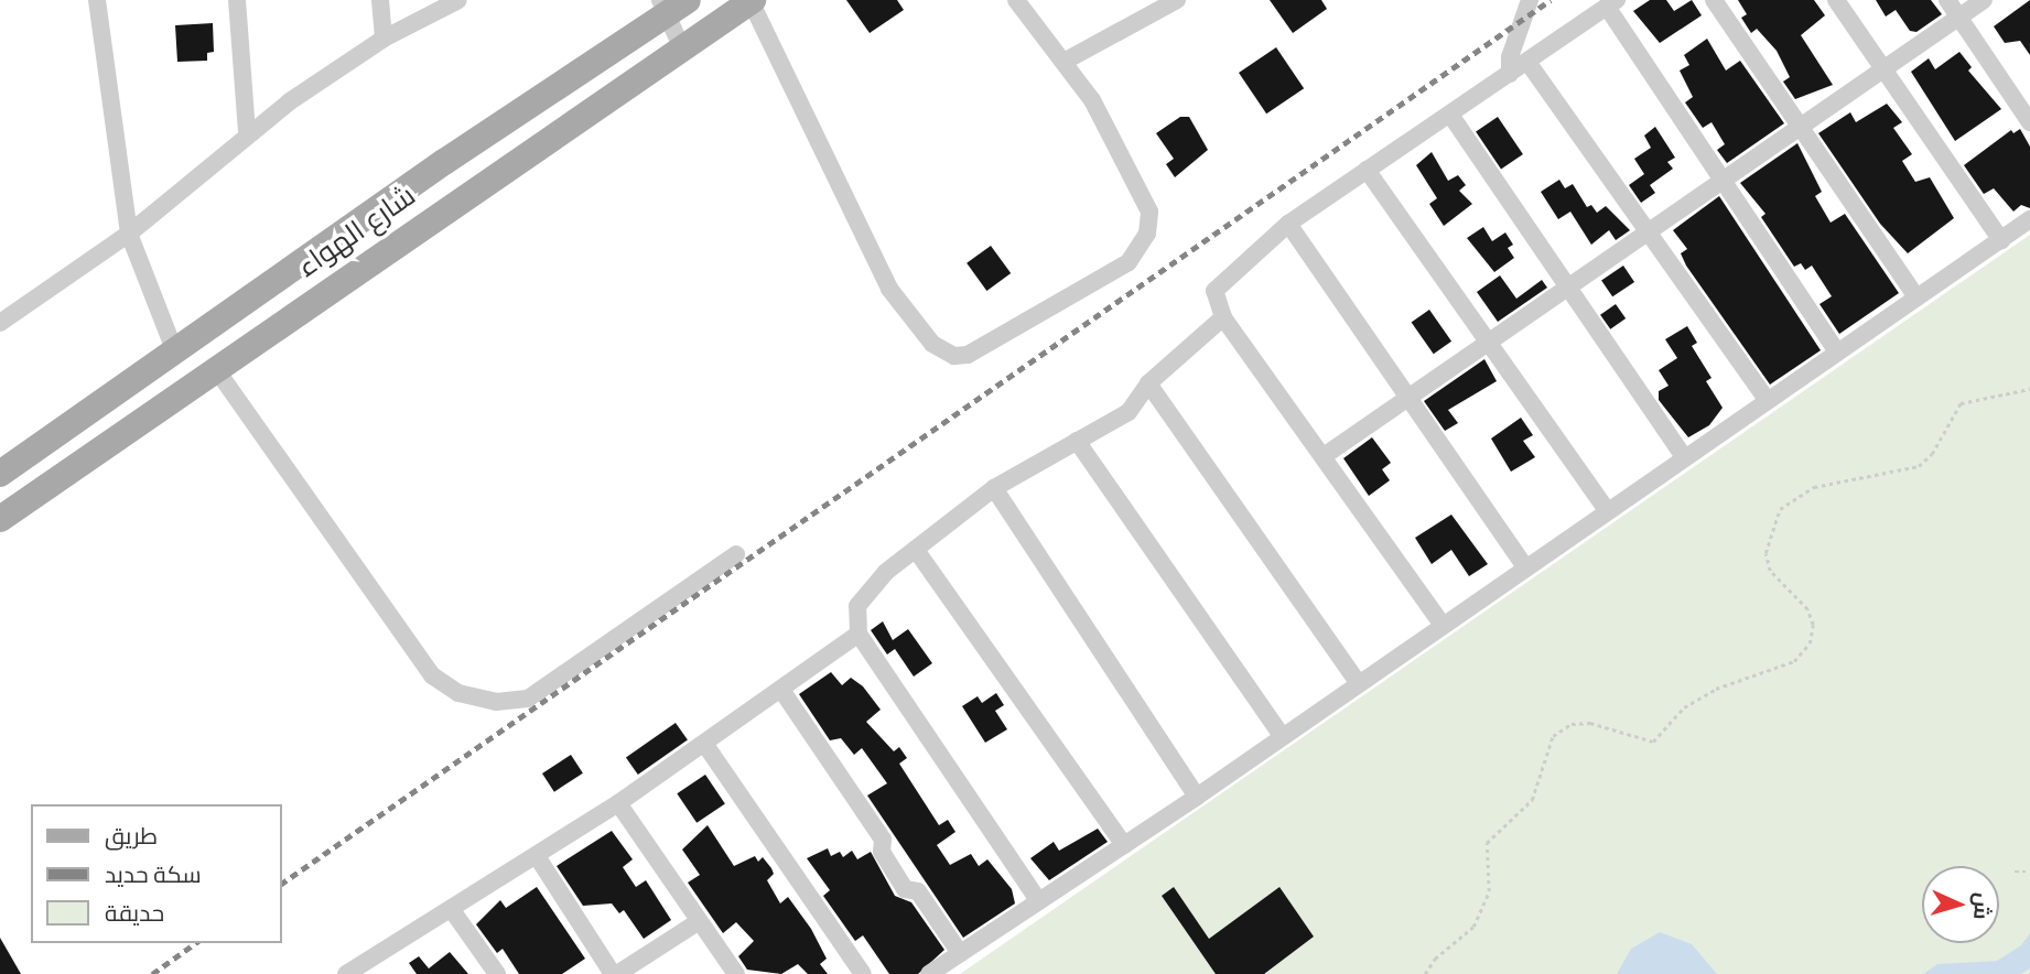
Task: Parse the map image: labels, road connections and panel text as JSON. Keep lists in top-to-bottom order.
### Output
{
  "streets": {
    "main road": ["شارع الهواء"]
  },
  "legend": ["طريق", "سكة حديد", "حديقة"],
  "north": "right"
}
